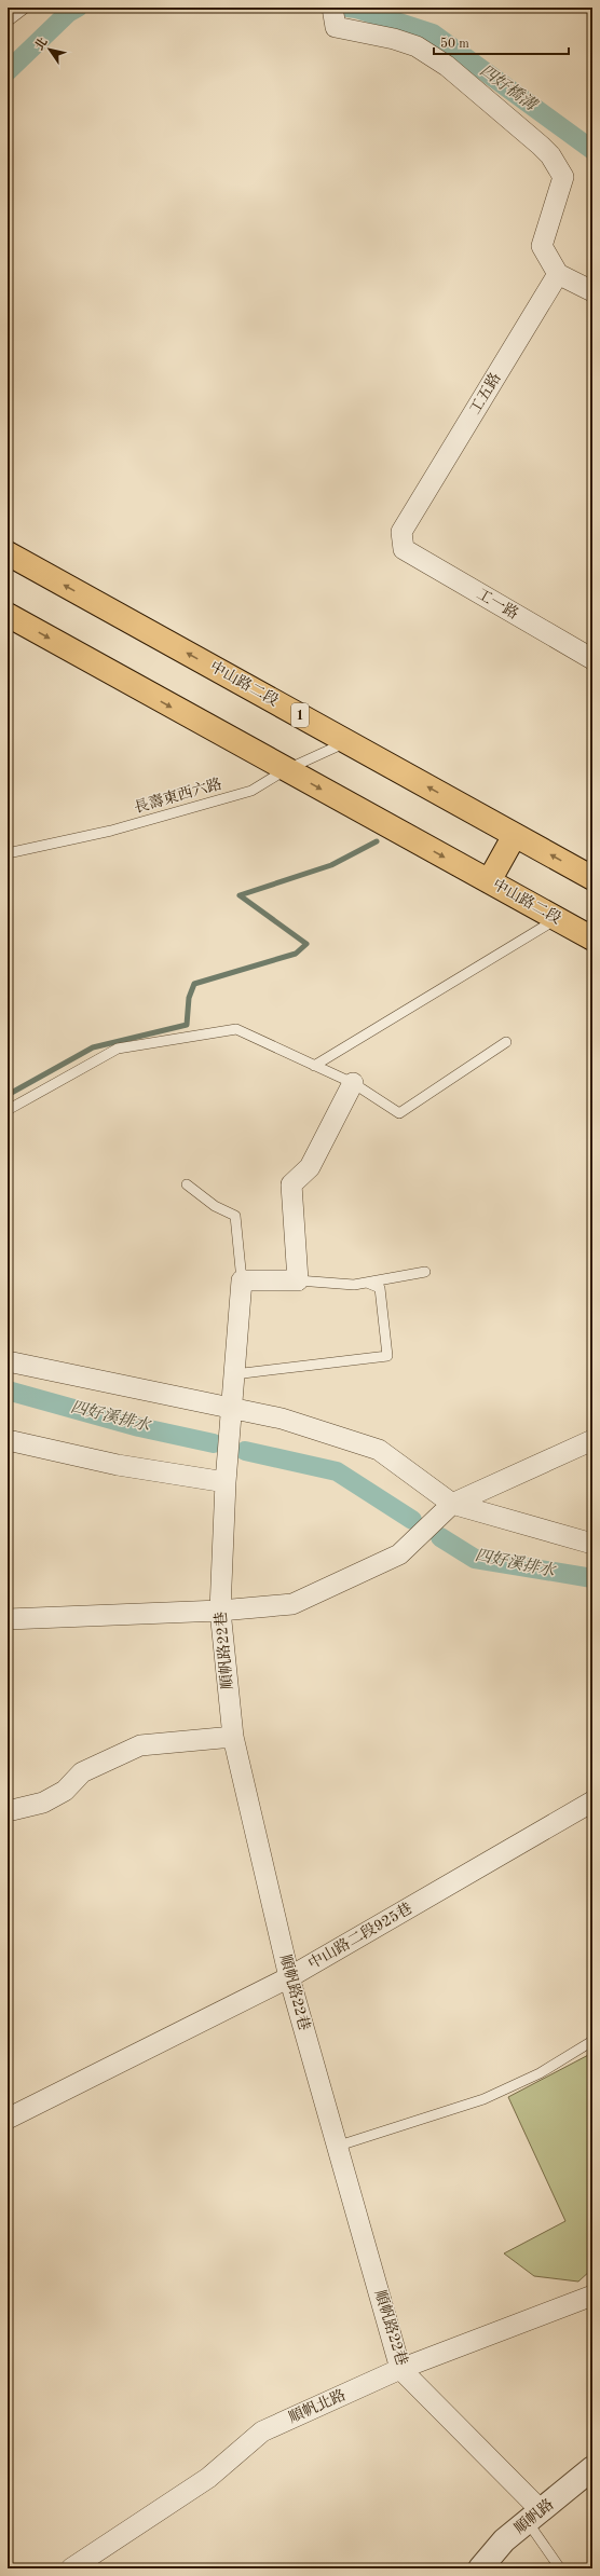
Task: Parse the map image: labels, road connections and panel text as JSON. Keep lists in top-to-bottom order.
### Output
{
  "streets": {
    "main road": ["中山路二段", "1"],
    "street": [
      "工五路",
      "工一路",
      "順帆路22巷",
      "中山路二段925巷",
      "順帆北路",
      "順帆路"
    ],
    "lane": ["長壽東西六路"]
  },
  "crossings": [
    ["工五路", "工一路"],
    ["中山路二段", "長壽東西六路"],
    ["順帆路22巷", "中山路二段925巷"],
    ["順帆路22巷", "順帆北路"],
    ["順帆路22巷", "順帆路"]
  ],
  "water": ["四好橋溝", "四好溪排水"],
  "scale_bar": "50 m",
  "north": "top left"
}
